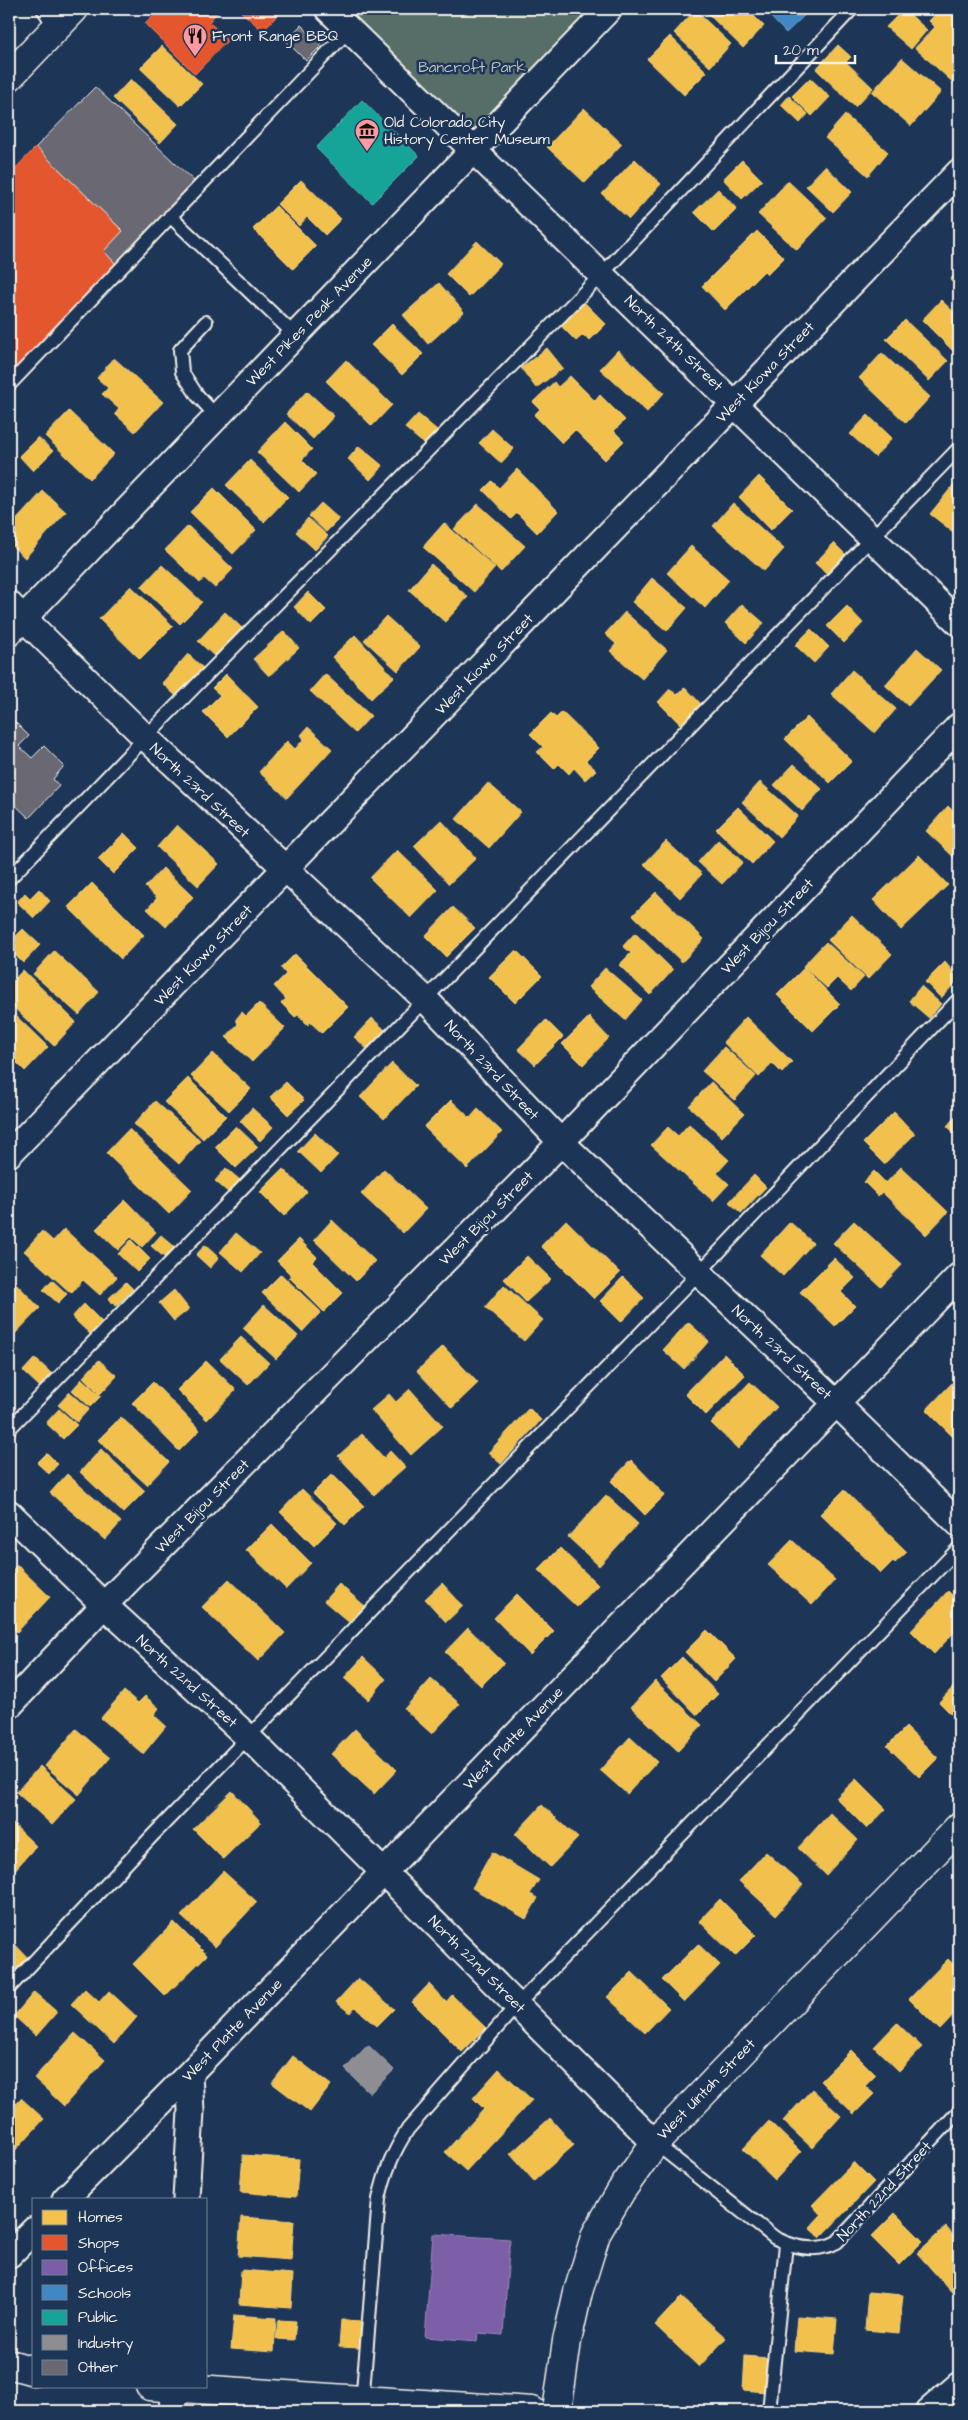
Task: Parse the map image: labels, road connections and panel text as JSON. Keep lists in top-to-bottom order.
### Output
{
  "streets": {
    "main road": ["West Uintah Street"],
    "street": [
      "West Pikes Peak Avenue",
      "North 24th Street",
      "West Kiowa Street",
      "North 23rd Street",
      "West Bijou Street",
      "North 22nd Street",
      "West Platte Avenue"
    ]
  },
  "crossings": [
    ["West Pikes Peak Avenue", "North 24th Street"],
    ["West Pikes Peak Avenue", "North 23rd Street"],
    ["North 24th Street", "West Kiowa Street"],
    ["West Kiowa Street", "North 23rd Street"],
    ["North 23rd Street", "West Bijou Street"],
    ["North 23rd Street", "West Platte Avenue"],
    ["West Bijou Street", "North 22nd Street"],
    ["North 22nd Street", "West Platte Avenue"],
    ["North 22nd Street", "West Uintah Street"]
  ],
  "parks": ["Bancroft Park"],
  "places": {
    "restaurant": ["Front Range BBQ"],
    "museum": ["Old Colorado City History Center Museum"]
  },
  "legend": [
    "Homes",
    "Shops",
    "Offices",
    "Schools",
    "Public",
    "Industry",
    "Other"
  ],
  "scale_bar": "20 m"
}
